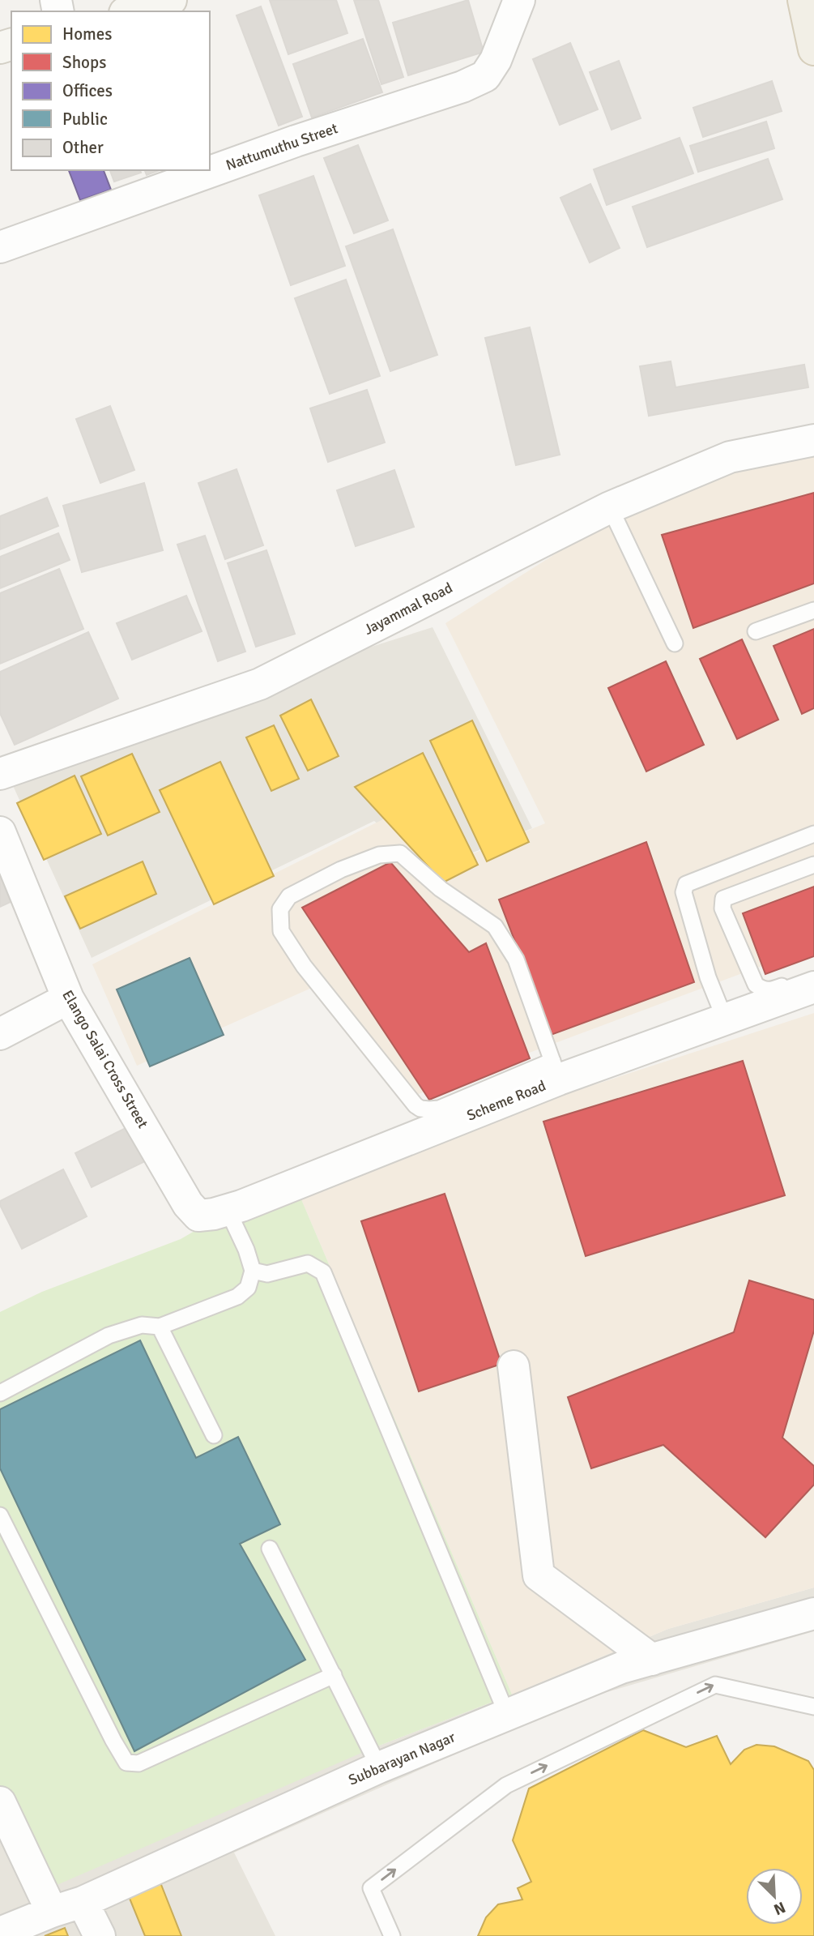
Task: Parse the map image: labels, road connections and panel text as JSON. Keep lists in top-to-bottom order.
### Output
{
  "streets": {
    "street": [
      "Nattumuthu Street",
      "Jayammal Road",
      "Elango Salai Cross Street",
      "Scheme Road",
      "Subbarayan Nagar"
    ]
  },
  "crossings": [
    ["Elango Salai Cross Street", "Scheme Road"]
  ],
  "legend": [
    "Homes",
    "Shops",
    "Offices",
    "Public",
    "Other"
  ],
  "north": "bottom right"
}
